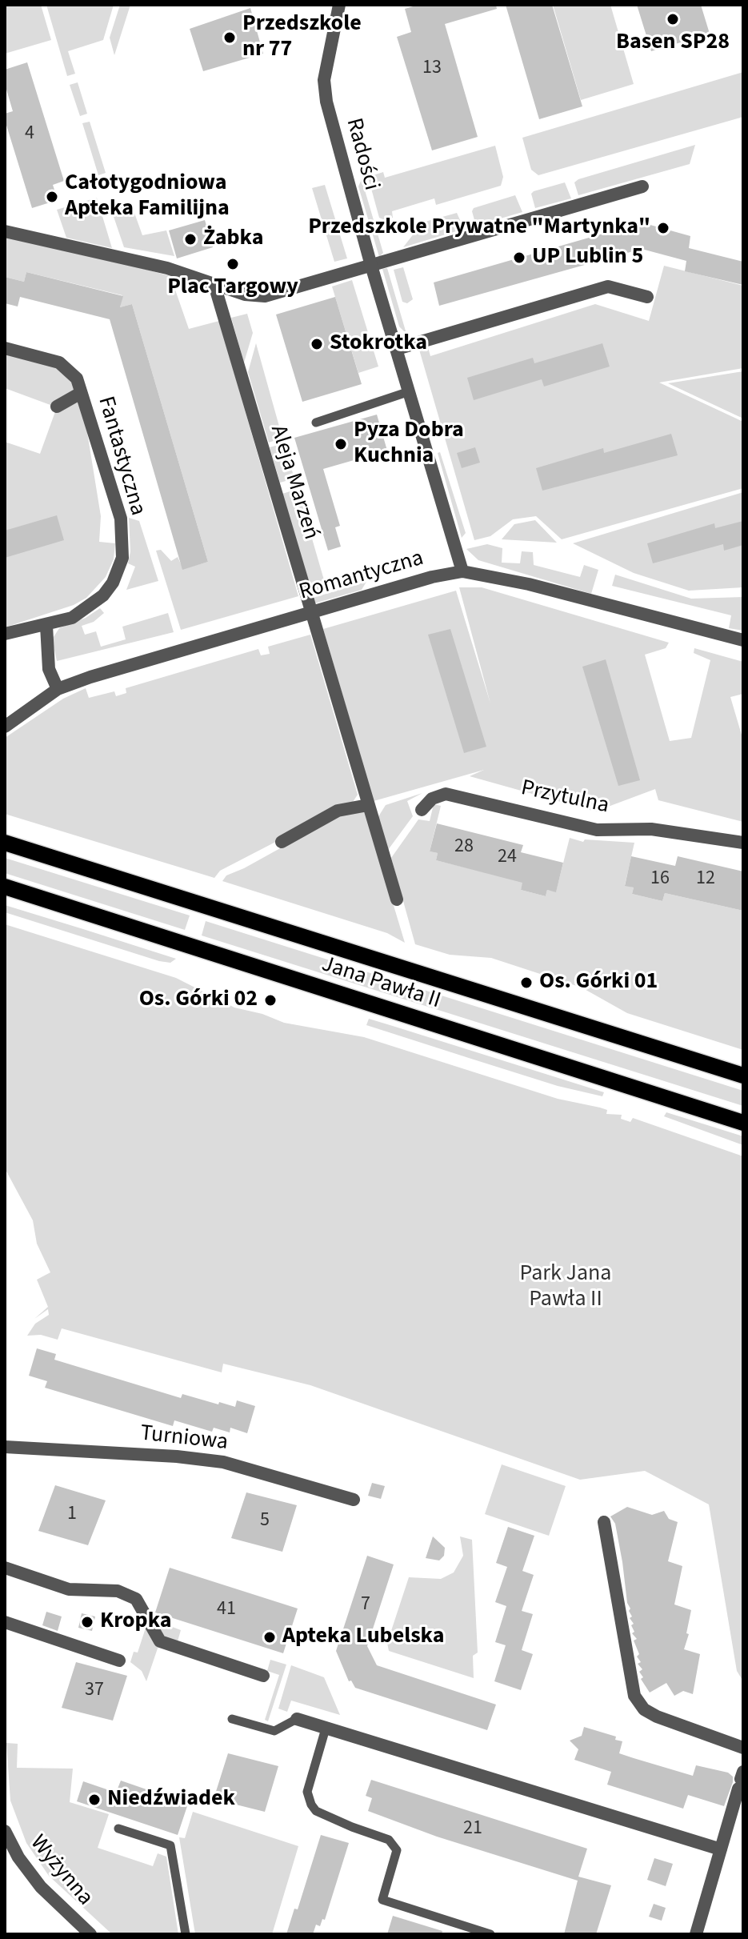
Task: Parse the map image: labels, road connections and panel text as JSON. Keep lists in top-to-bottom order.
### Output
{
  "streets": {
    "main road": ["Jana Pawła II"],
    "street": [
      "Radości",
      "Fantastyczna",
      "Aleja Marzeń",
      "Romantyczna",
      "Przytulna",
      "Turniowa",
      "Wyżynna"
    ]
  },
  "crossings": [
    ["Radości", "Romantyczna"],
    ["Aleja Marzeń", "Romantyczna"]
  ],
  "parks": ["Park Jana Pawła II"],
  "places": [
    "Basen SP28",
    "Przedszkole nr 77",
    "Całotygodniowa Apteka Familijna",
    "Przedszkole Prywatne \"Martynka\"",
    "Żabka",
    "UP Lublin 5",
    "Plac Targowy",
    "Stokrotka",
    "Pyza Dobra Kuchnia",
    "Os. Górki 01",
    "Os. Górki 02",
    "Kropka",
    "Apteka Lubelska",
    "Niedźwiadek"
  ],
  "house_numbers": [
    "13",
    "4",
    "28",
    "24",
    "16",
    "12",
    "1",
    "5",
    "7",
    "41",
    "37",
    "21"
  ]
}
